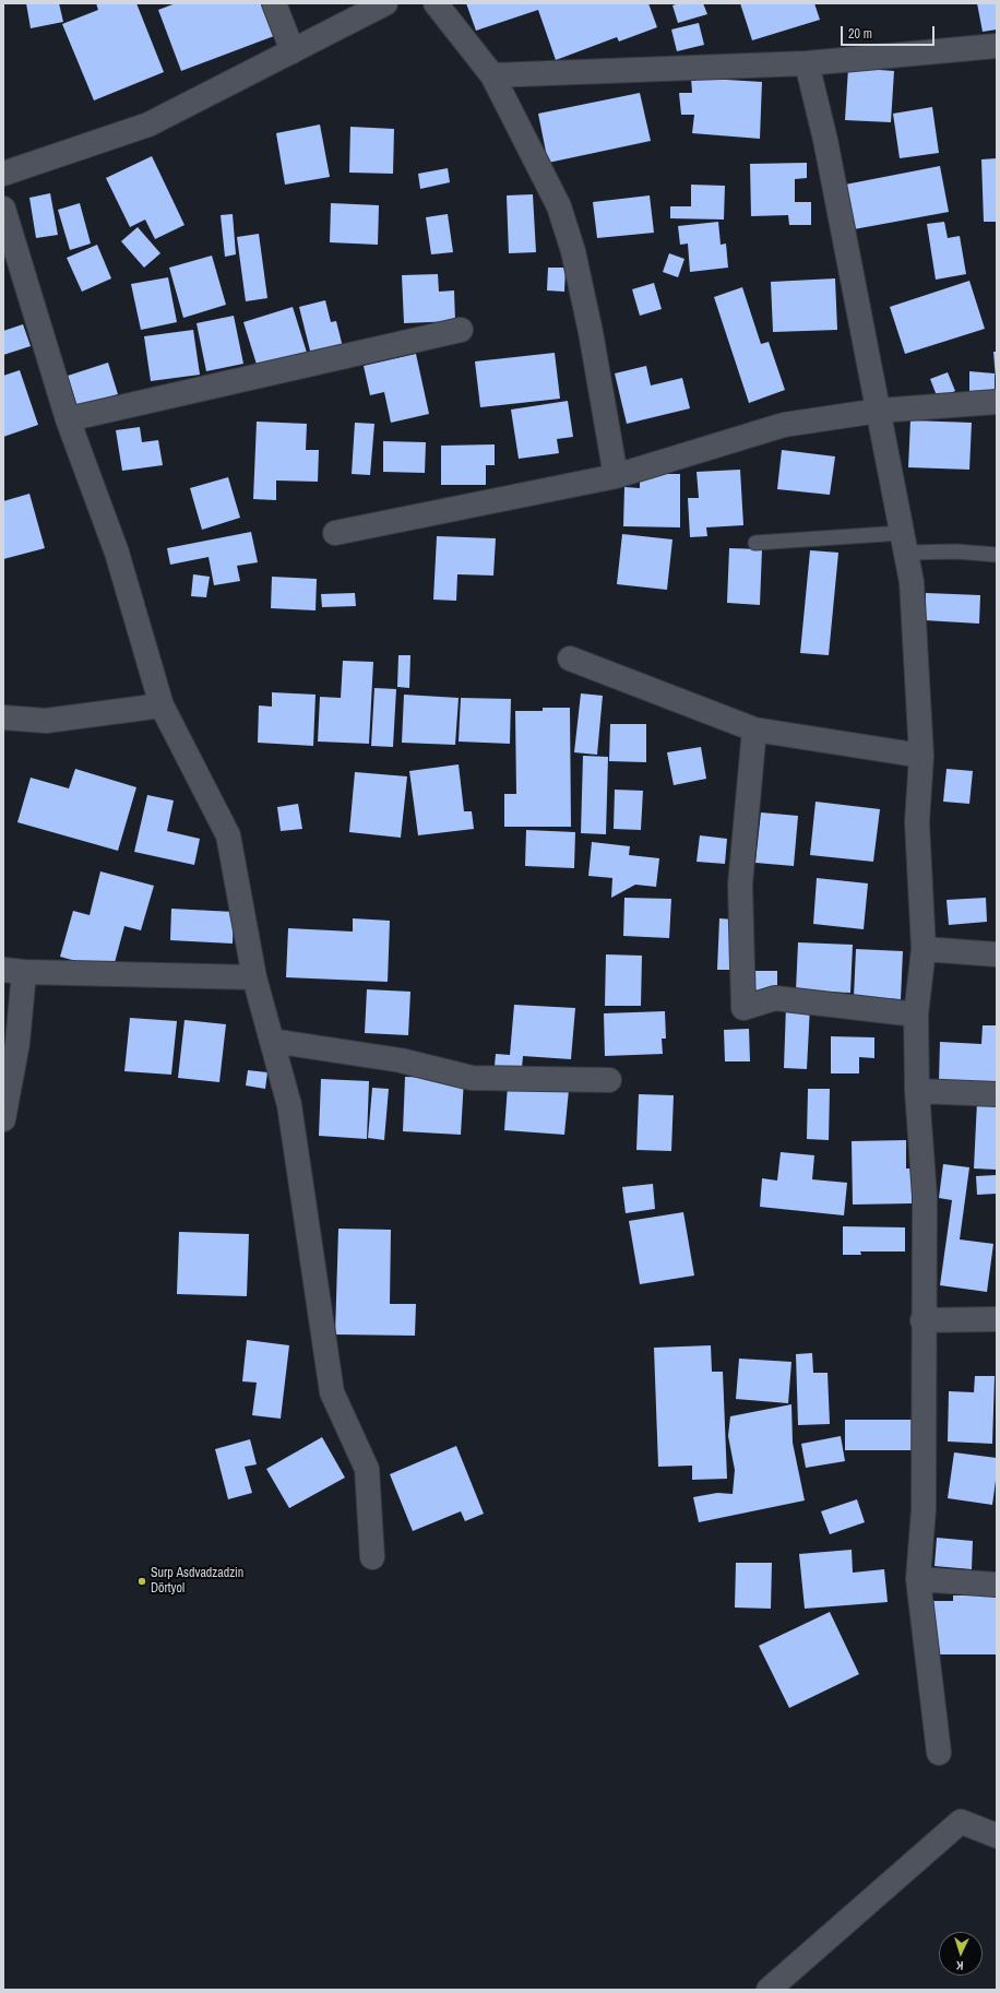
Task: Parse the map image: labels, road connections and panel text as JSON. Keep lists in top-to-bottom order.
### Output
{
  "places": ["Surp Asdvadzadzin Dörtyol"],
  "scale_bar": "20 m",
  "north": "bottom"
}
